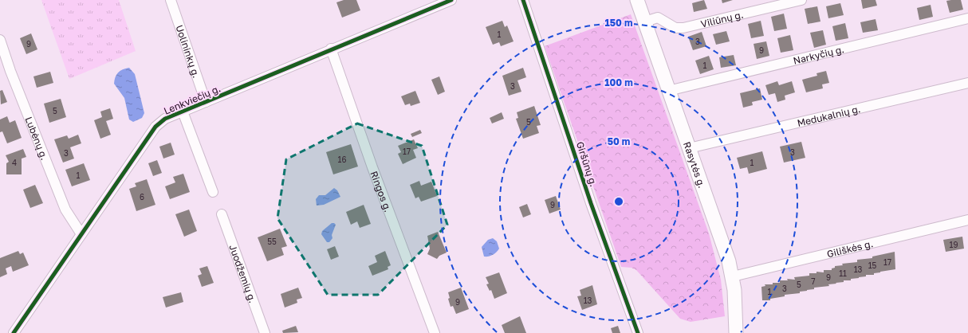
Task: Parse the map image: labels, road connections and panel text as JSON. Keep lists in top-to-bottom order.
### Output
{
  "streets": {
    "main road": ["Rasytės g."],
    "street": [
      "Viliūnų g.",
      "Uolininkų g.",
      "Narkyčių g.",
      "Lenkviečių g.",
      "Medukalnių g.",
      "Lubėnų g.",
      "Giršūnų g.",
      "Ringos g.",
      "Giliškės g.",
      "Juodžemių g."
    ]
  },
  "crossings": [
    ["Viliūnų g.", "Rasytės g."],
    ["Uolininkų g.", "Lenkviečių g."],
    ["Narkyčių g.", "Rasytės g."],
    ["Lenkviečių g.", "Lubėnų g."],
    ["Lenkviečių g.", "Ringos g."],
    ["Medukalnių g.", "Rasytės g."],
    ["Rasytės g.", "Giliškės g."]
  ],
  "house_numbers": [
    "1",
    "3",
    "9",
    "9",
    "1",
    "3",
    "5",
    "5",
    "17",
    "3",
    "3",
    "16",
    "4",
    "1",
    "1",
    "6",
    "9",
    "55",
    "19",
    "17",
    "15",
    "13",
    "11",
    "9",
    "7",
    "5",
    "3",
    "1",
    "13",
    "9"
  ],
  "rings": ["150 m", "100 m", "50 m"]
}
